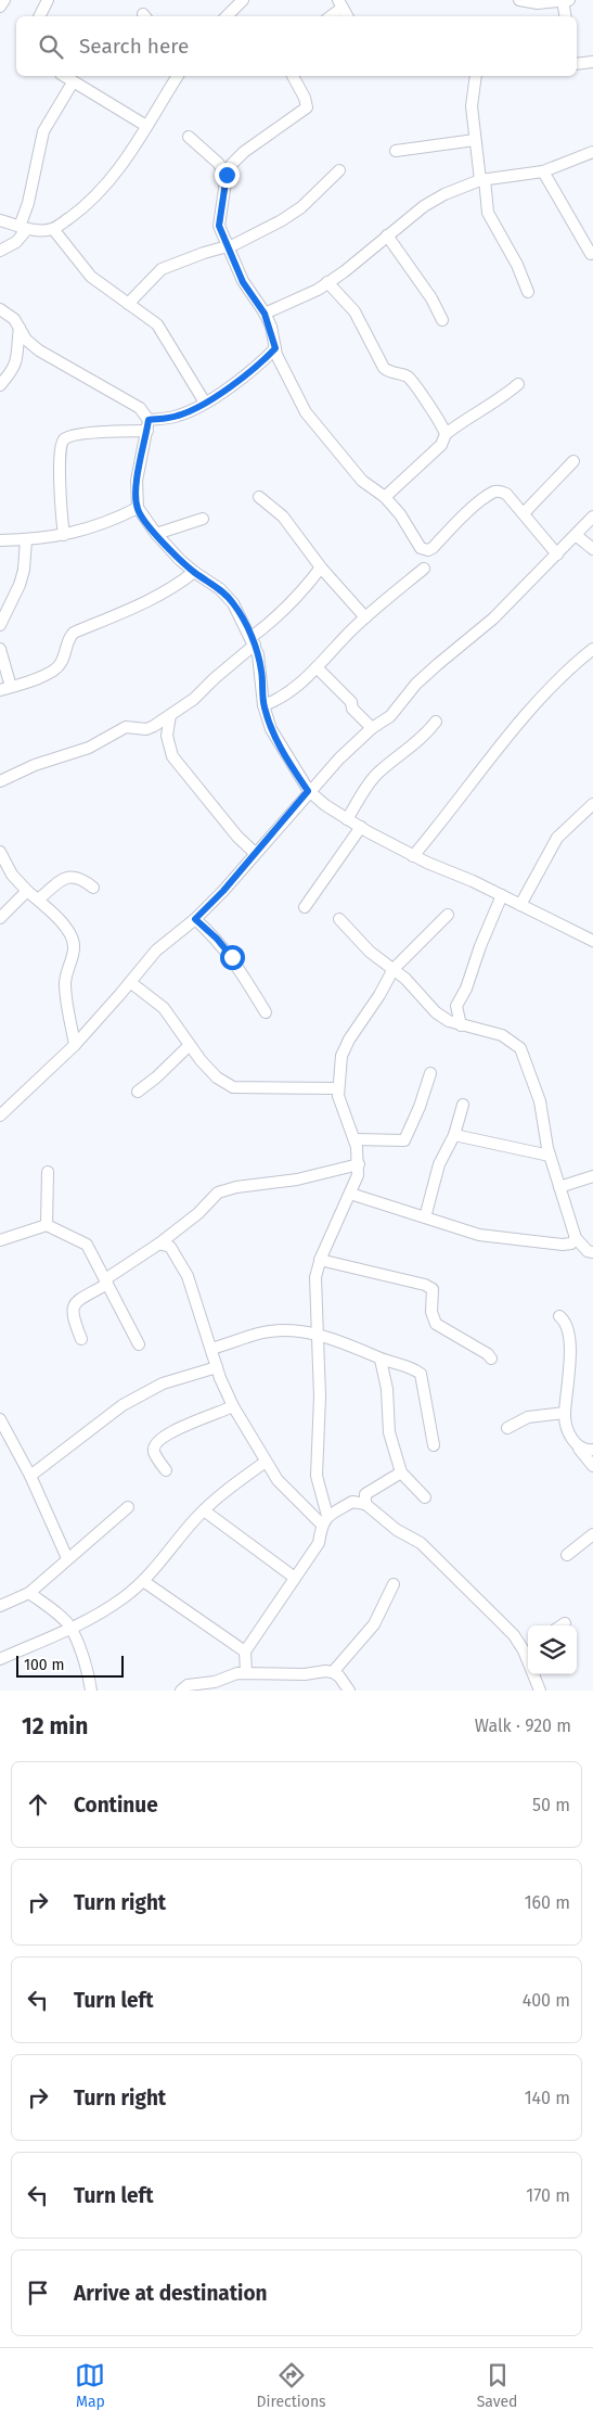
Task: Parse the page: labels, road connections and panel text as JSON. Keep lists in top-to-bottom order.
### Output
{
  "scale_bar": "100 m",
  "page": {
    "search": "Search here",
    "scale": "100 m",
    "heading": ["12 min", "Walk · 920 m"],
    "list": [
      ["Continue", "50 m"],
      ["Turn right", "160 m"],
      ["Turn left", "400 m"],
      ["Turn right", "140 m"],
      ["Turn left", "170 m"],
      "Arrive at destination"
    ],
    "nav": ["Map", "Directions", "Saved"]
  }
}
